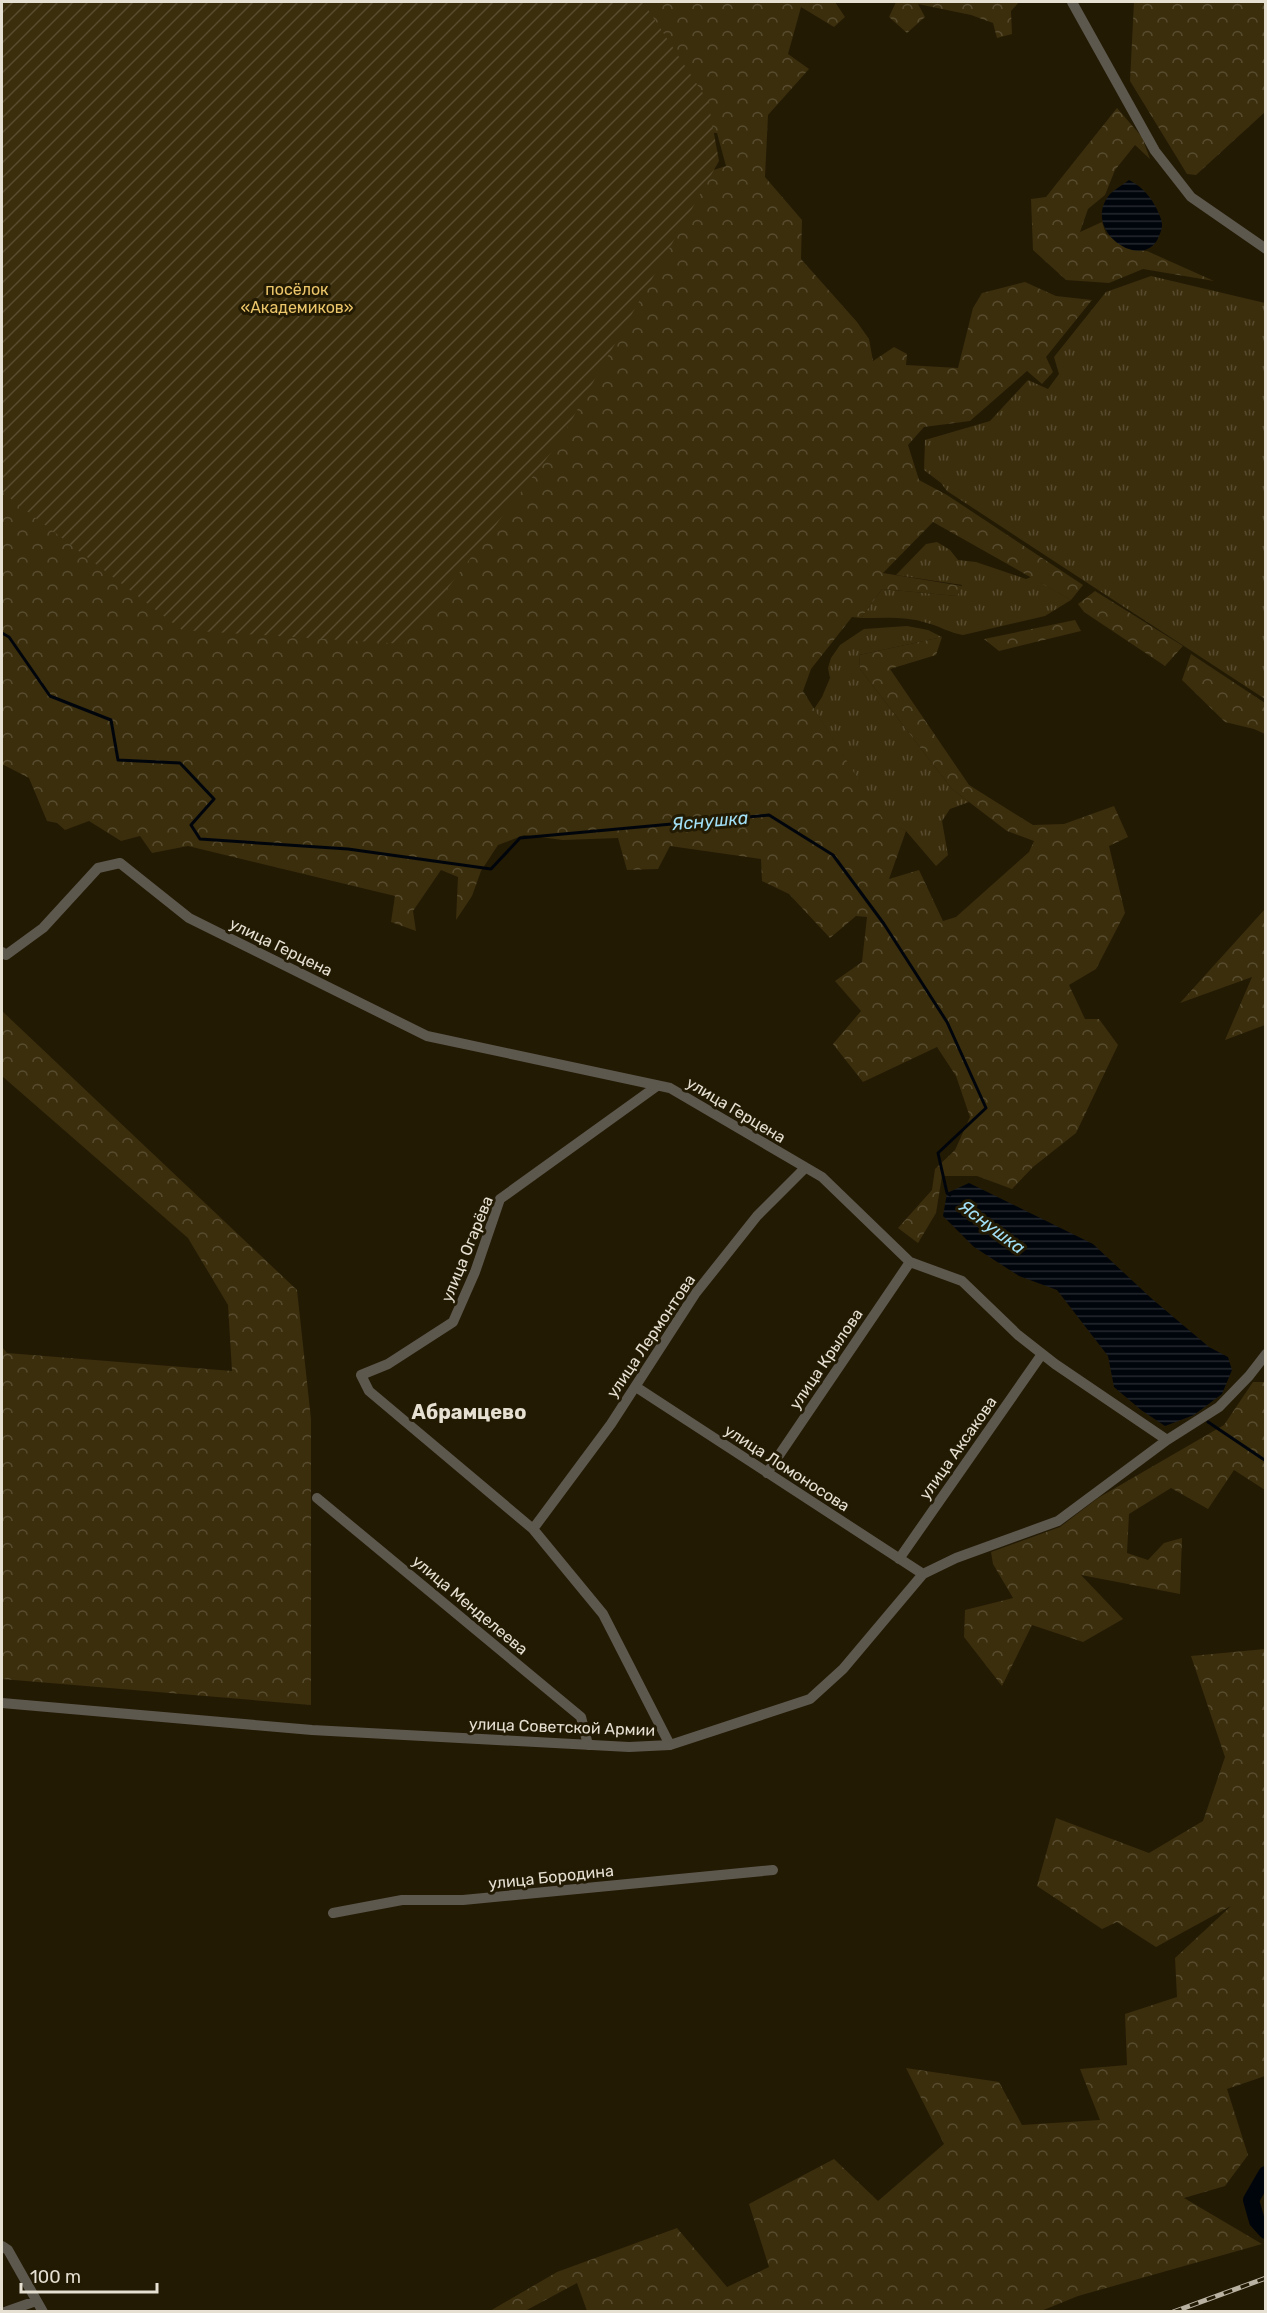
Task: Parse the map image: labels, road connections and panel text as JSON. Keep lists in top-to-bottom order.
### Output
{
  "streets": {
    "street": [
      "улица Герцена",
      "улица Огарёва",
      "улица Лермонтова",
      "улица Крылова",
      "улица Аксакова",
      "улица Ломоносова",
      "улица Менделеева",
      "улица Советской Армии",
      "улица Бородина"
    ]
  },
  "crossings": [
    ["улица Герцена", "улица Огарёва"],
    ["улица Герцена", "улица Лермонтова"],
    ["улица Герцена", "улица Крылова"],
    ["улица Герцена", "улица Аксакова"],
    ["улица Герцена", "улица Советской Армии"],
    ["улица Огарёва", "улица Лермонтова"],
    ["улица Лермонтова", "улица Ломоносова"],
    ["улица Крылова", "улица Ломоносова"],
    ["улица Аксакова", "улица Ломоносова"],
    ["улица Ломоносова", "улица Советской Армии"],
    ["улица Менделеева", "улица Советской Армии"]
  ],
  "districts": ["Абрамцево"],
  "water": ["Яснушка"],
  "parks": ["посёлок «Академиков»"],
  "scale_bar": "100 m"
}
